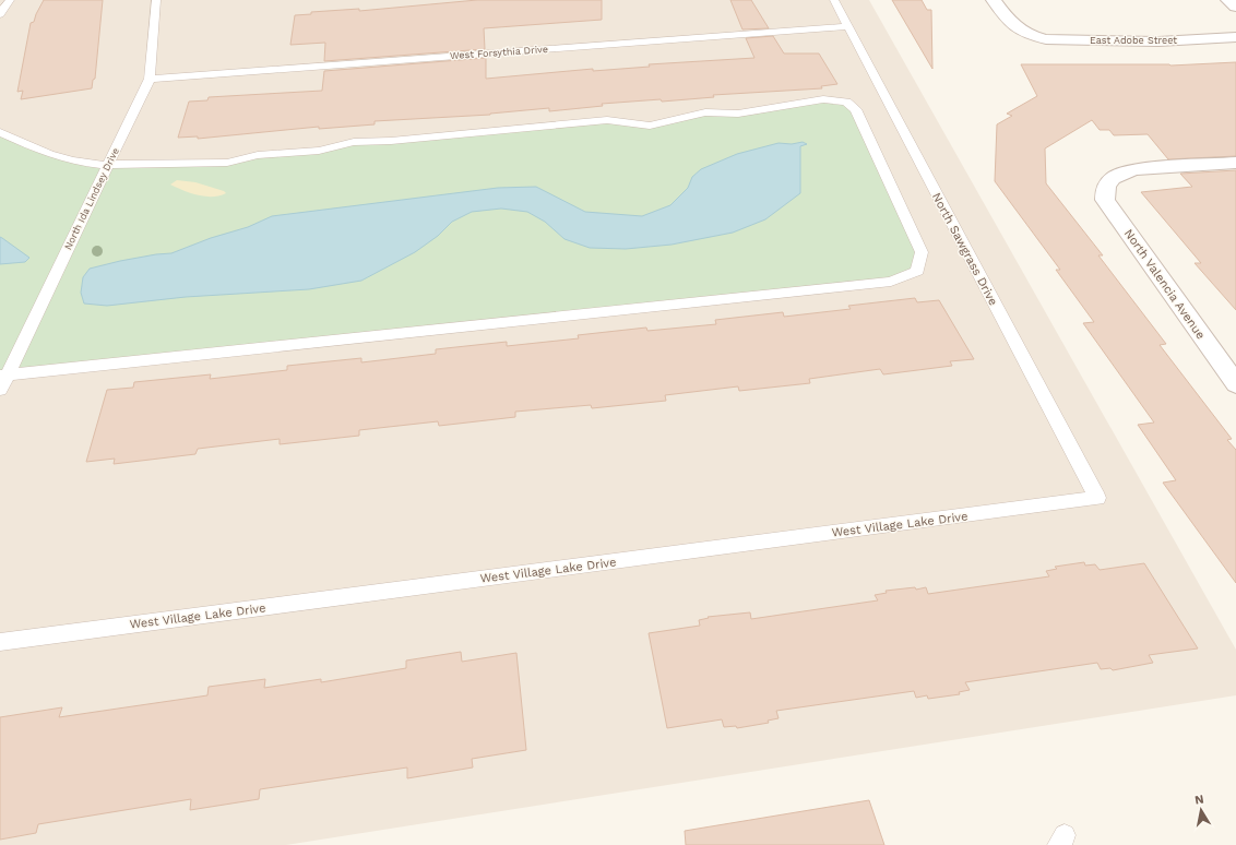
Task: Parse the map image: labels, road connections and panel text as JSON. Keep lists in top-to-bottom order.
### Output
{
  "streets": {
    "street": ["East Adobe Street", "North Valencia Avenue"],
    "lane": [
      "West Forsythia Drive",
      "North Ida Lindsey Drive",
      "North Sawgrass Drive",
      "West Village Lake Drive"
    ]
  },
  "crossings": [
    ["West Forsythia Drive", "North Ida Lindsey Drive"],
    ["West Forsythia Drive", "North Sawgrass Drive"],
    ["North Sawgrass Drive", "West Village Lake Drive"]
  ],
  "north": "top"
}
